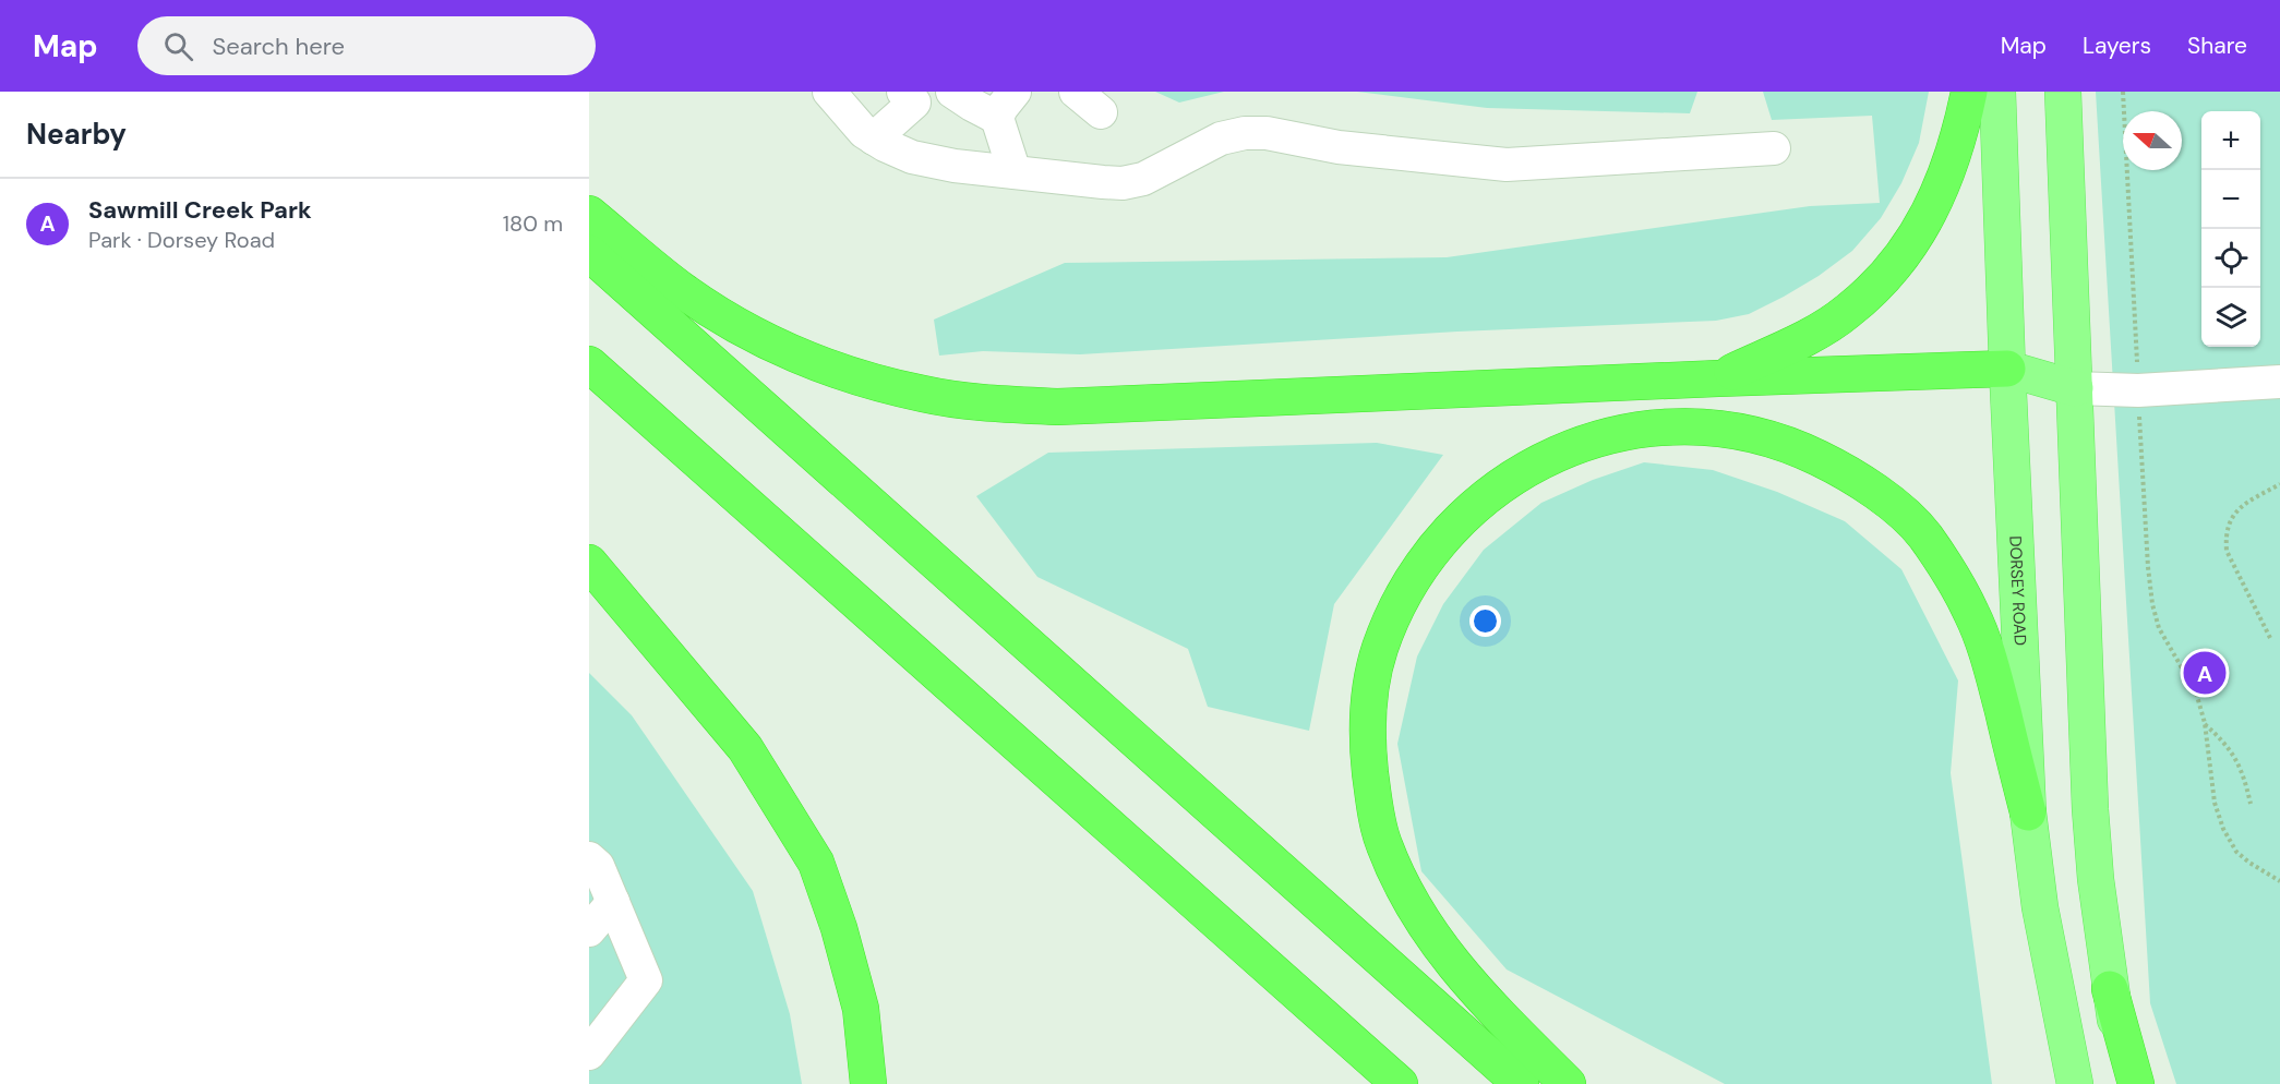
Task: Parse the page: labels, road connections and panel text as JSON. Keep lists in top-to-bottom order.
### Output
{
  "streets": {
    "main road": ["DORSEY ROAD"]
  },
  "north": "left",
  "page": {
    "header": "Map",
    "search": "Search here",
    "nav": ["Map", "Layers", "Share"],
    "heading": "Nearby",
    "map_buttons": ["+", "−"],
    "list": [
      {
        "mark": "A",
        "name": "Sawmill Creek Park",
        "note": "Park · Dorsey Road",
        "value": "180 m"
      }
    ],
    "pins": "A"
  }
}
